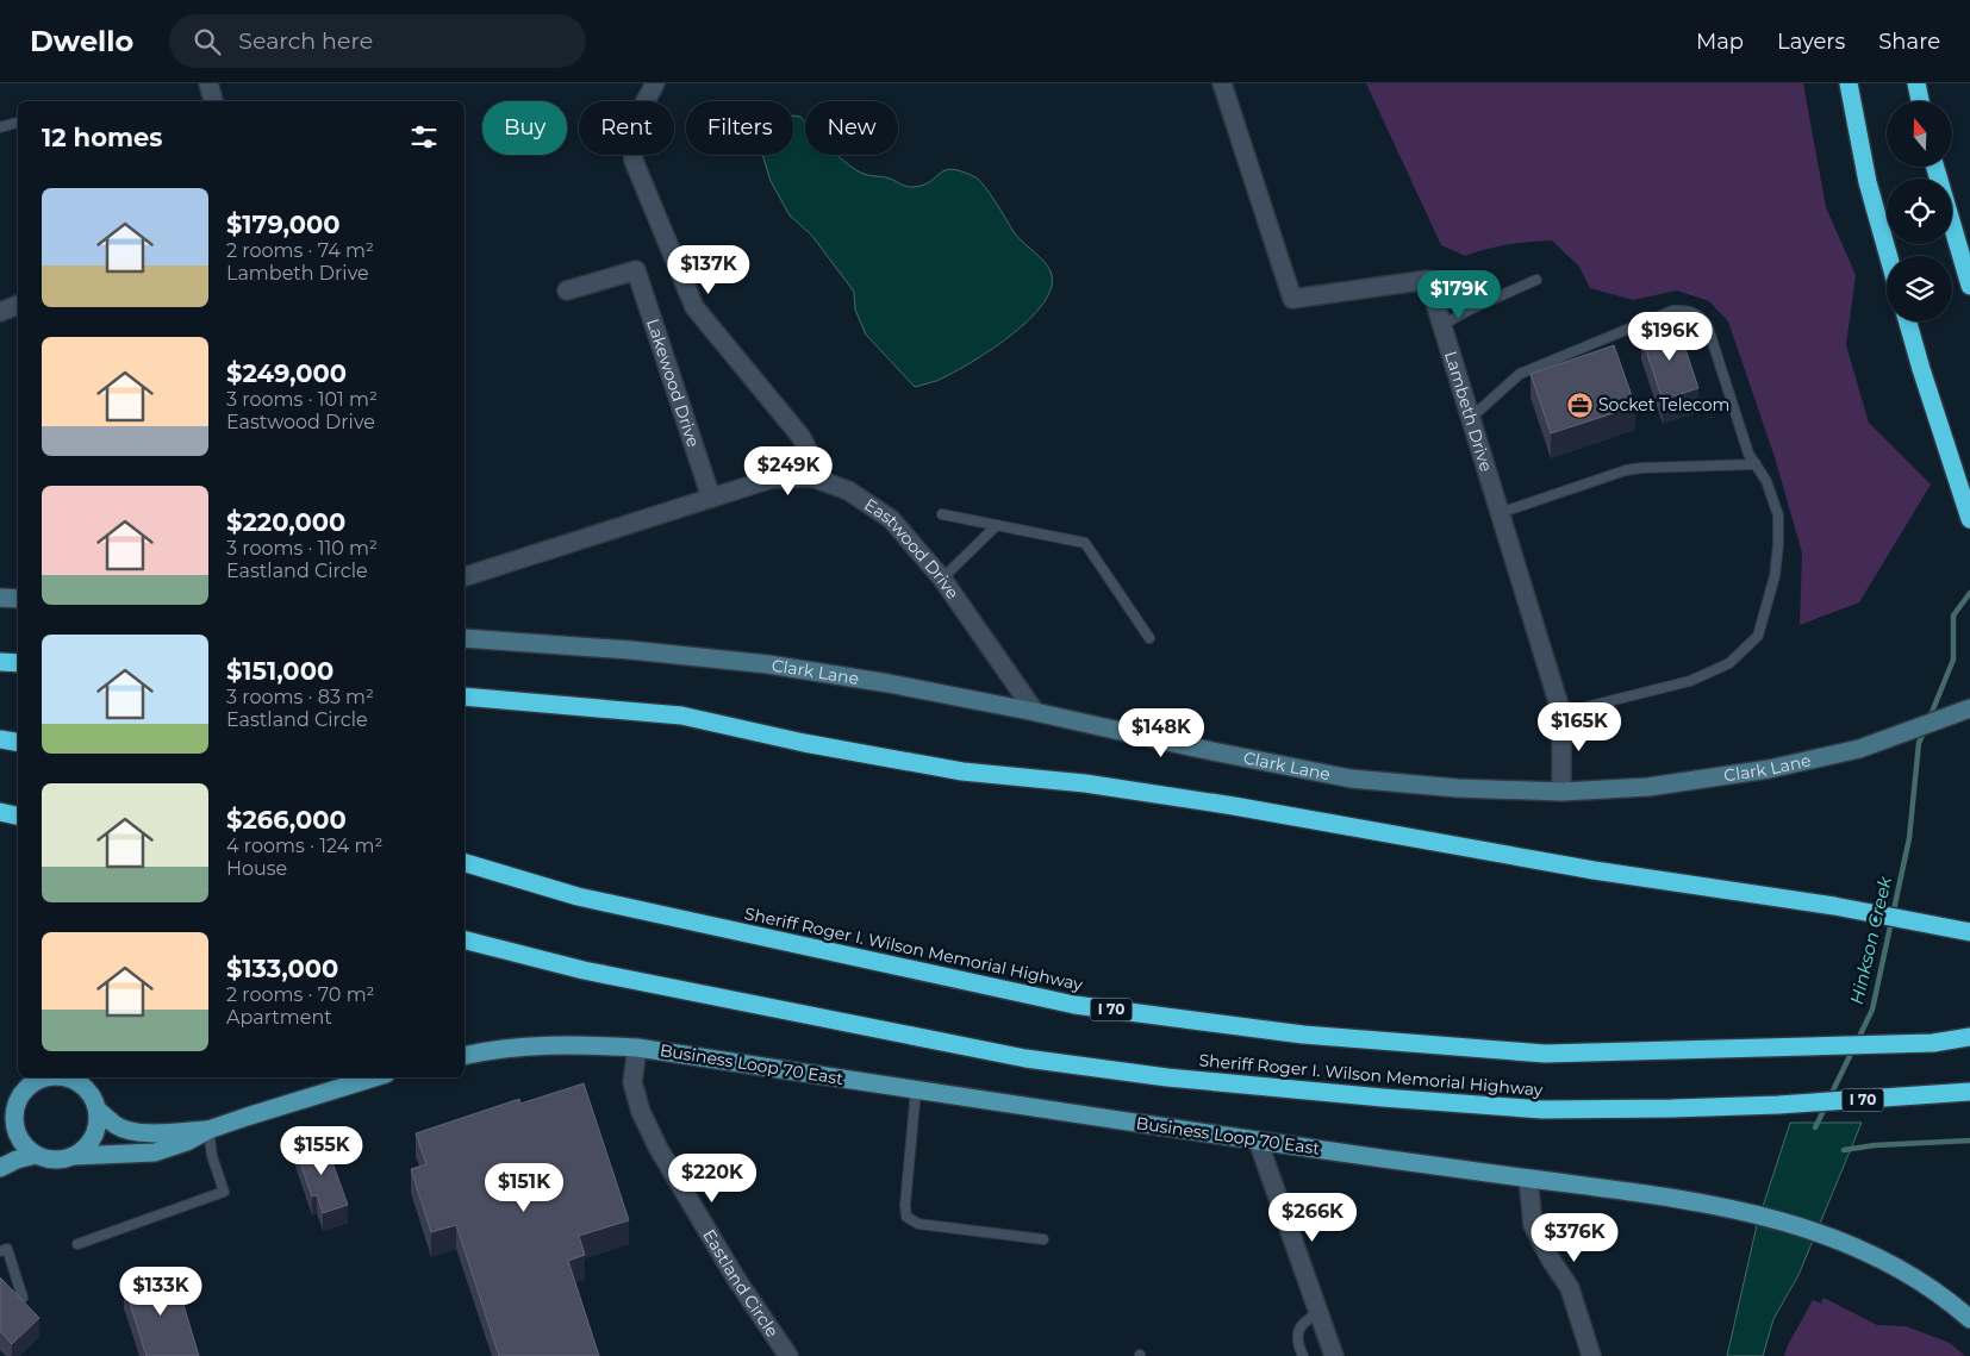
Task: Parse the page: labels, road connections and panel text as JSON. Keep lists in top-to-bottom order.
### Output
{
  "streets": {
    "highway": ["Sheriff Roger I. Wilson Memorial Highway", "I 70"],
    "main road": ["Business Loop 70 East"],
    "street": [
      "Lakewood Drive",
      "Lambeth Drive",
      "Eastwood Drive",
      "Clark Lane",
      "Eastland Circle"
    ]
  },
  "crossings": [
    ["Lakewood Drive", "Eastwood Drive"],
    ["Lambeth Drive", "Clark Lane"],
    ["Eastwood Drive", "Clark Lane"],
    ["Business Loop 70 East", "Eastland Circle"]
  ],
  "water": ["Hinkson Creek"],
  "places": {
    "office": ["Socket Telecom"]
  },
  "north": "top",
  "page": {
    "header": "Dwello",
    "search": "Search here",
    "nav": ["Map", "Layers", "Share"],
    "chip": [
      "Buy",
      "Rent",
      "Filters",
      "New"
    ],
    "heading": "12 homes",
    "list": [
      {
        "name": "$179,000",
        "note": "2 rooms · 74 m² · Lambeth Drive"
      },
      {
        "name": "$249,000",
        "note": "3 rooms · 101 m² · Eastwood Drive"
      },
      {
        "name": "$220,000",
        "note": "3 rooms · 110 m² · Eastland Circle"
      },
      {
        "name": "$151,000",
        "note": "3 rooms · 83 m² · Eastland Circle"
      },
      {
        "name": "$266,000",
        "note": "4 rooms · 124 m² · House"
      },
      {
        "name": "$133,000",
        "note": "2 rooms · 70 m² · Apartment"
      }
    ],
    "price": [
      "$137K",
      "$179K",
      "$196K",
      "$249K",
      "$165K",
      "$148K",
      "$155K",
      "$220K",
      "$151K",
      "$266K",
      "$376K",
      "$133K"
    ]
  }
}
